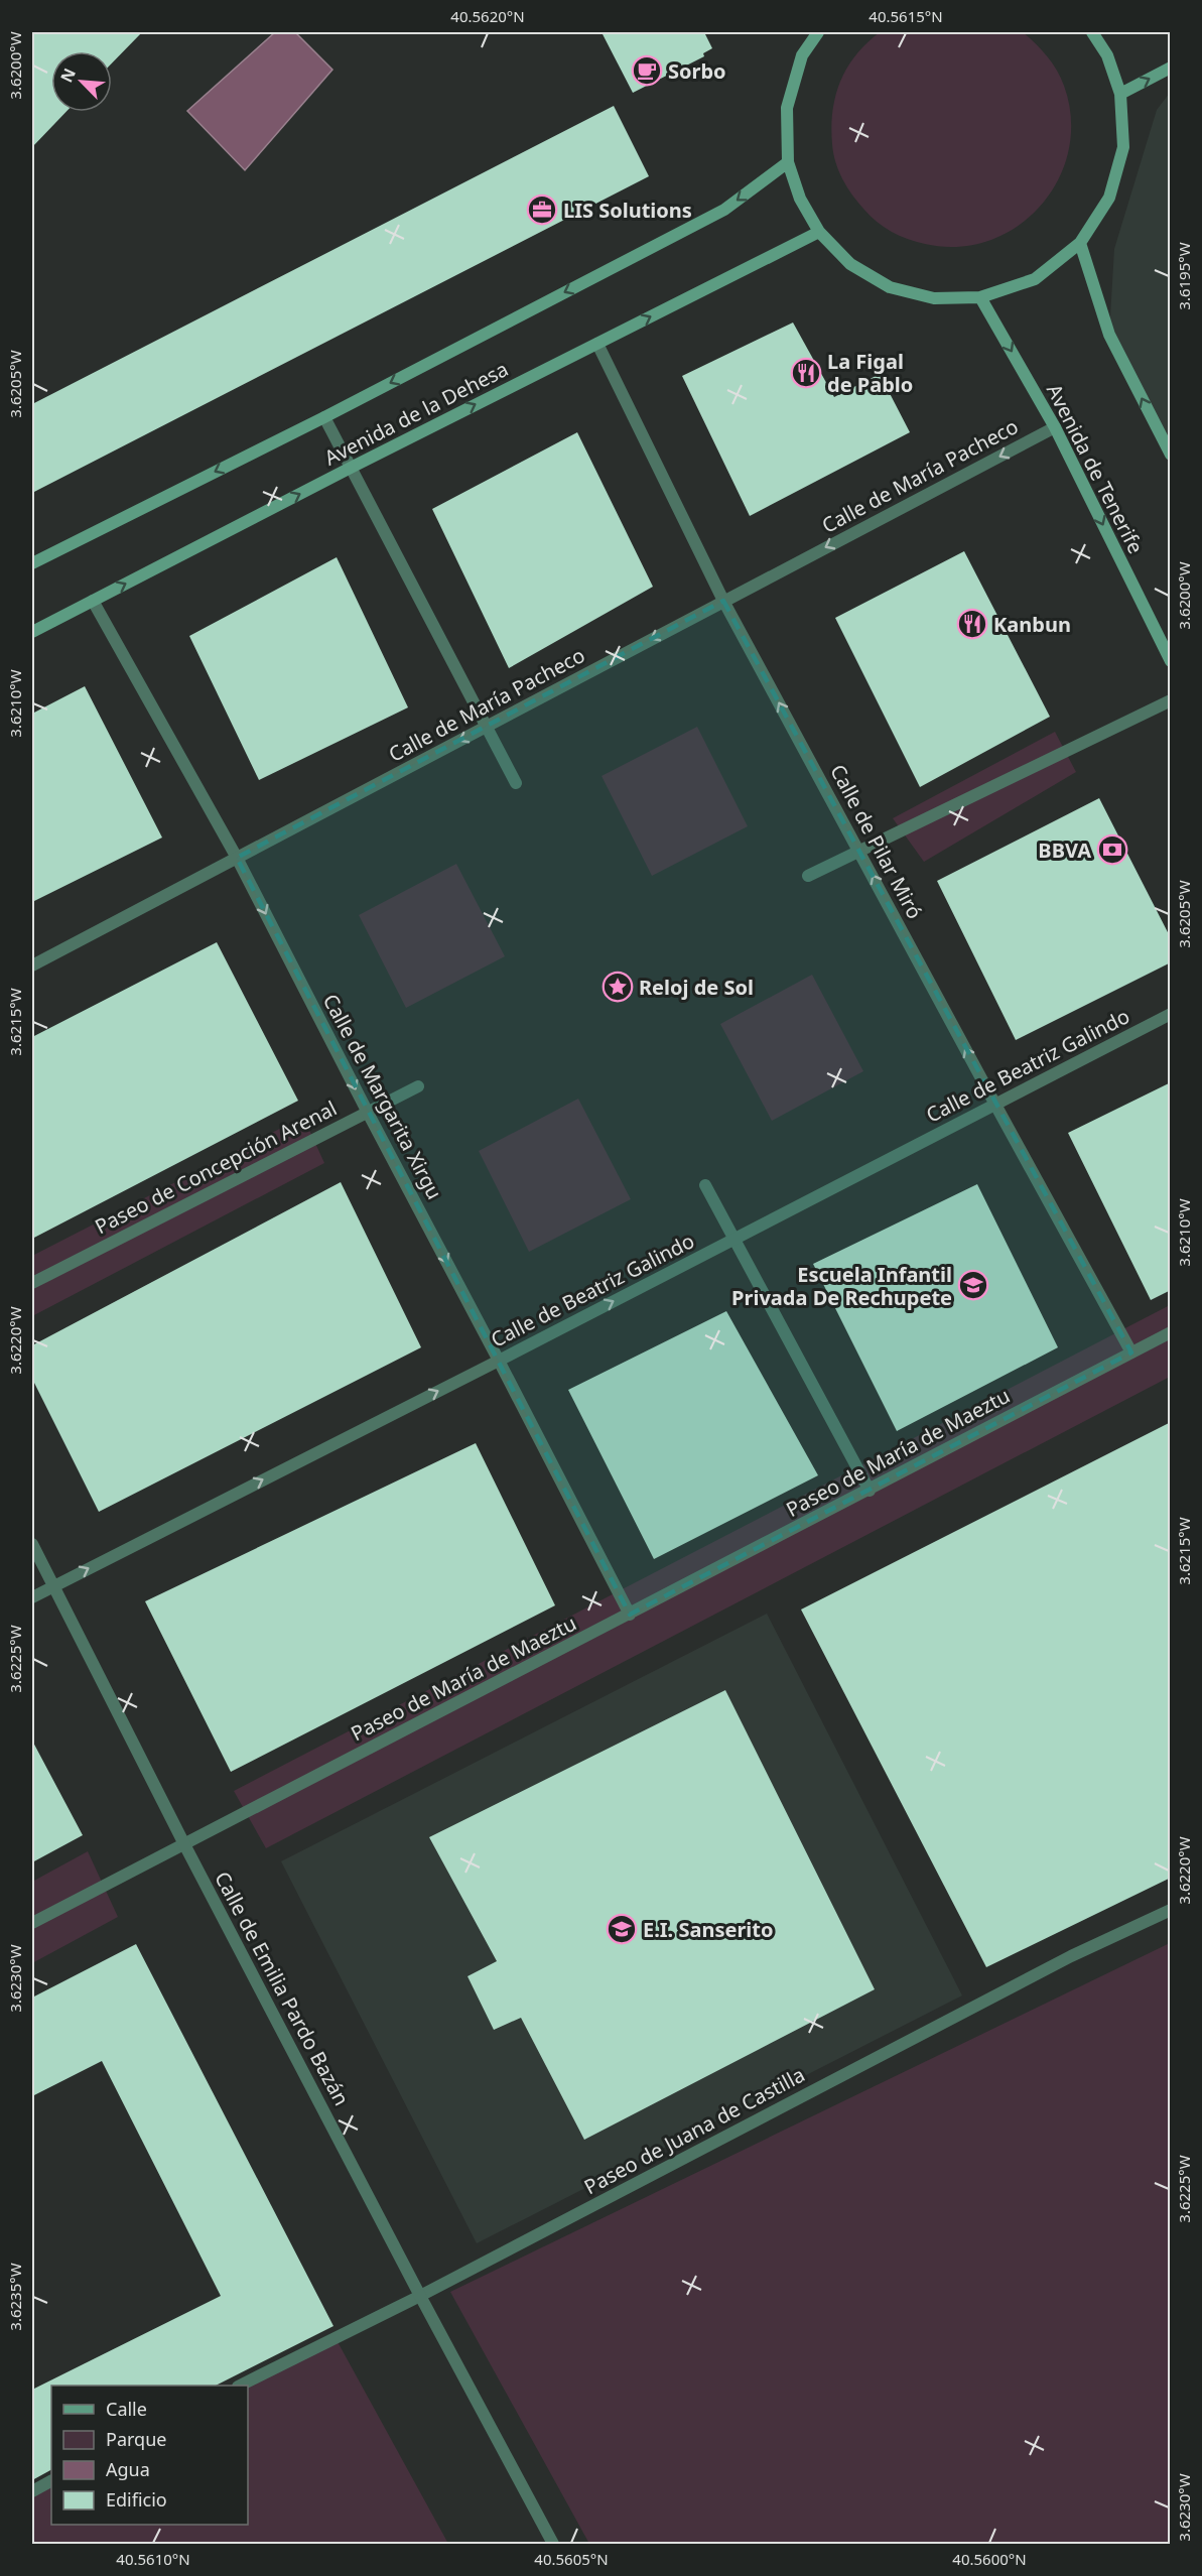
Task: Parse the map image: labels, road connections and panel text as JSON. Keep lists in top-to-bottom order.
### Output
{
  "streets": {
    "main road": ["Avenida de la Dehesa", "Avenida de Tenerife"],
    "street": [
      "Calle de María Pacheco",
      "Calle de Pilar Miró",
      "Calle de Beatriz Galindo",
      "Calle de Margarita Xirgu",
      "Paseo de Concepción Arenal",
      "Paseo de María de Maeztu",
      "Calle de Emilia Pardo Bazán",
      "Paseo de Juana de Castilla"
    ]
  },
  "crossings": [
    ["Avenida de la Dehesa", "Calle de Pilar Miró"],
    ["Avenida de la Dehesa", "Calle de Margarita Xirgu"],
    ["Avenida de Tenerife", "Calle de María Pacheco"],
    ["Calle de María Pacheco", "Calle de Pilar Miró"],
    ["Calle de María Pacheco", "Calle de Margarita Xirgu"],
    ["Calle de Pilar Miró", "Calle de Beatriz Galindo"],
    ["Calle de Pilar Miró", "Paseo de María de Maeztu"],
    ["Calle de Beatriz Galindo", "Calle de Margarita Xirgu"],
    ["Calle de Beatriz Galindo", "Calle de Emilia Pardo Bazán"],
    ["Calle de Margarita Xirgu", "Paseo de Concepción Arenal"],
    ["Calle de Margarita Xirgu", "Paseo de María de Maeztu"],
    ["Paseo de María de Maeztu", "Calle de Emilia Pardo Bazán"],
    ["Calle de Emilia Pardo Bazán", "Paseo de Juana de Castilla"]
  ],
  "one_way": [
    "Calle de María Pacheco",
    "Calle de Pilar Miró",
    "Calle de Beatriz Galindo",
    "Calle de Margarita Xirgu"
  ],
  "places": {
    "cafe": ["Sorbo"],
    "office": ["LIS Solutions"],
    "restaurant": ["La Figal de Pablo", "Kanbun"],
    "bank": ["BBVA"],
    "place": ["Reloj de Sol"],
    "school or university": ["Escuela Infantil Privada De Rechupete", "E.I. Sanserito"]
  },
  "legend": [
    "Calle",
    "Parque",
    "Agua",
    "Edificio"
  ],
  "north": "top left",
  "coordinates": [
    "40.5620°N",
    "40.5615°N",
    "3.6200°W",
    "3.6195°W",
    "3.6205°W",
    "3.6210°W",
    "3.6215°W",
    "3.6220°W",
    "3.6225°W",
    "3.6230°W",
    "3.6235°W",
    "40.5610°N",
    "40.5605°N",
    "40.5600°N"
  ]
}
